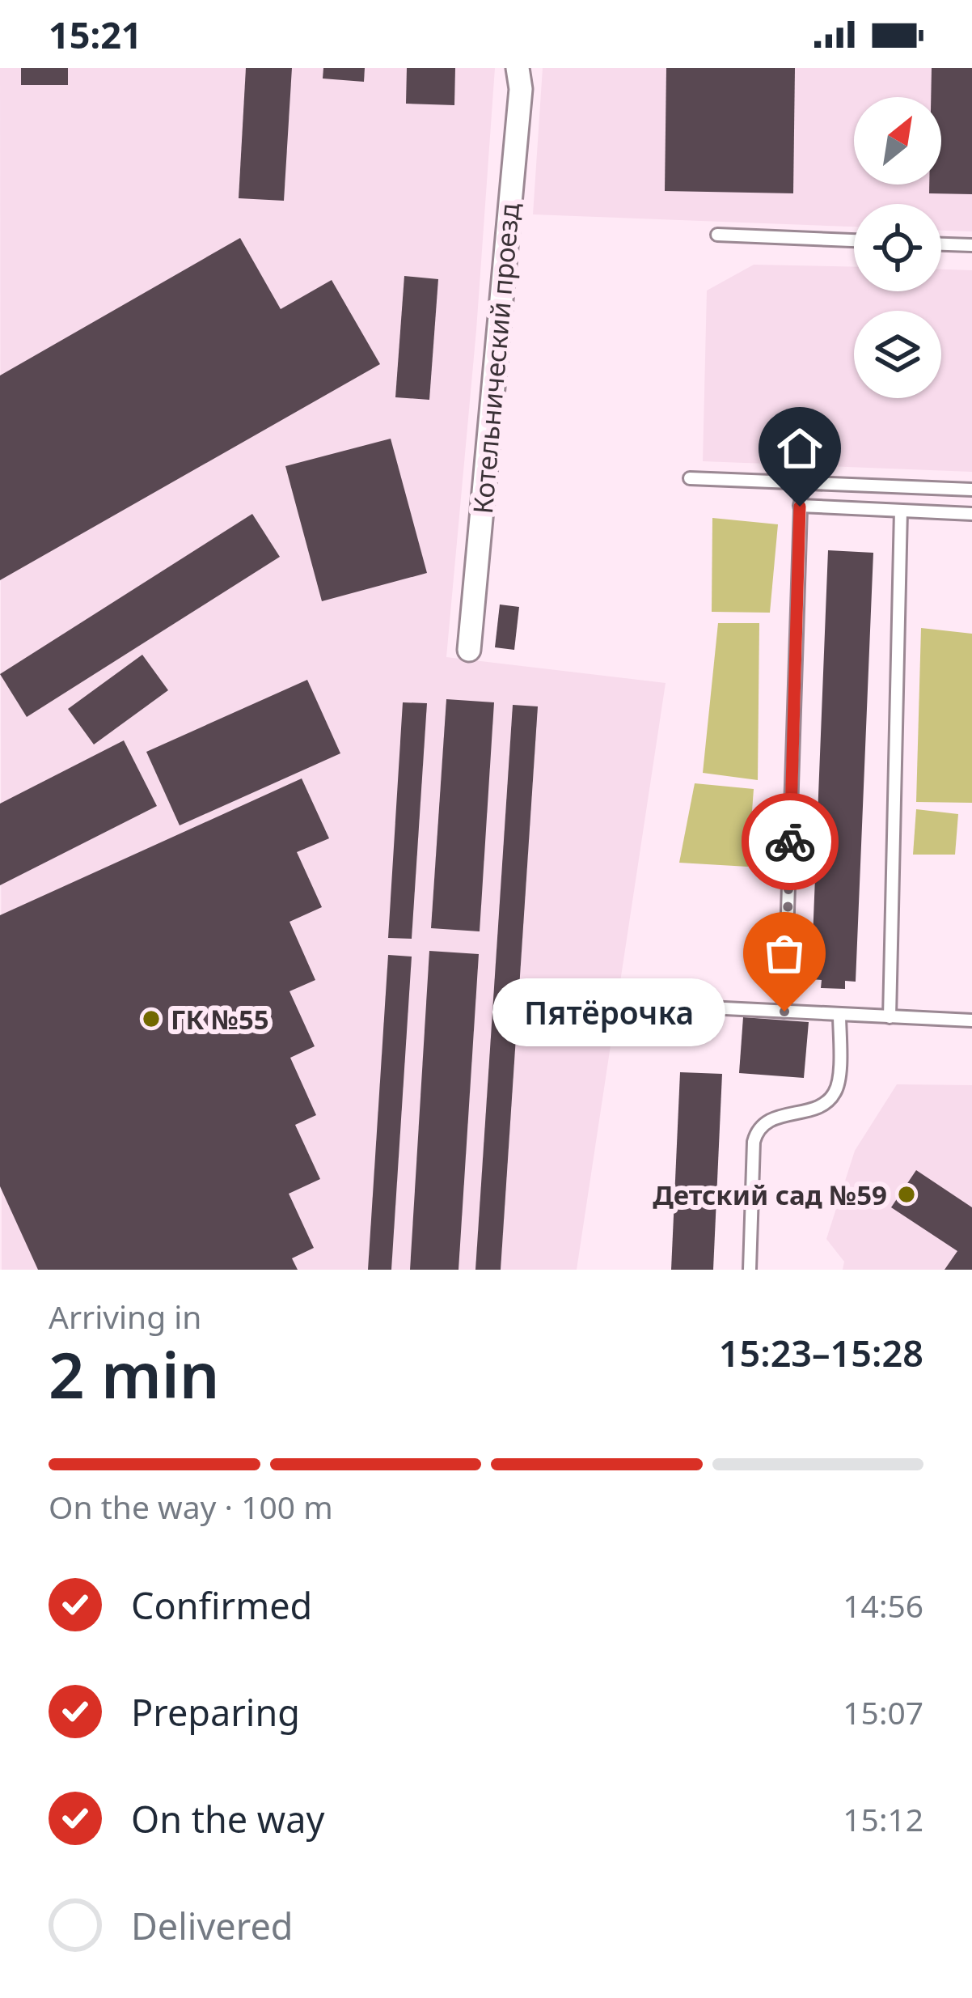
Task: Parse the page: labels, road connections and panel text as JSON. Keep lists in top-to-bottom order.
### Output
{
  "streets": {
    "street": ["Котельнический проезд"]
  },
  "places": ["Пятёрочка", "ГК №55", "Детский сад №59"],
  "north": "top right",
  "page": {
    "status": "15:21",
    "bubble": "Пятёрочка",
    "heading": ["2 min", "Arriving in", "15:23–15:28"],
    "bar": "On the way · 100 m",
    "list": [
      ["Confirmed", "14:56"],
      ["Preparing", "15:07"],
      ["On the way", "15:12"],
      "Delivered"
    ]
  }
}
